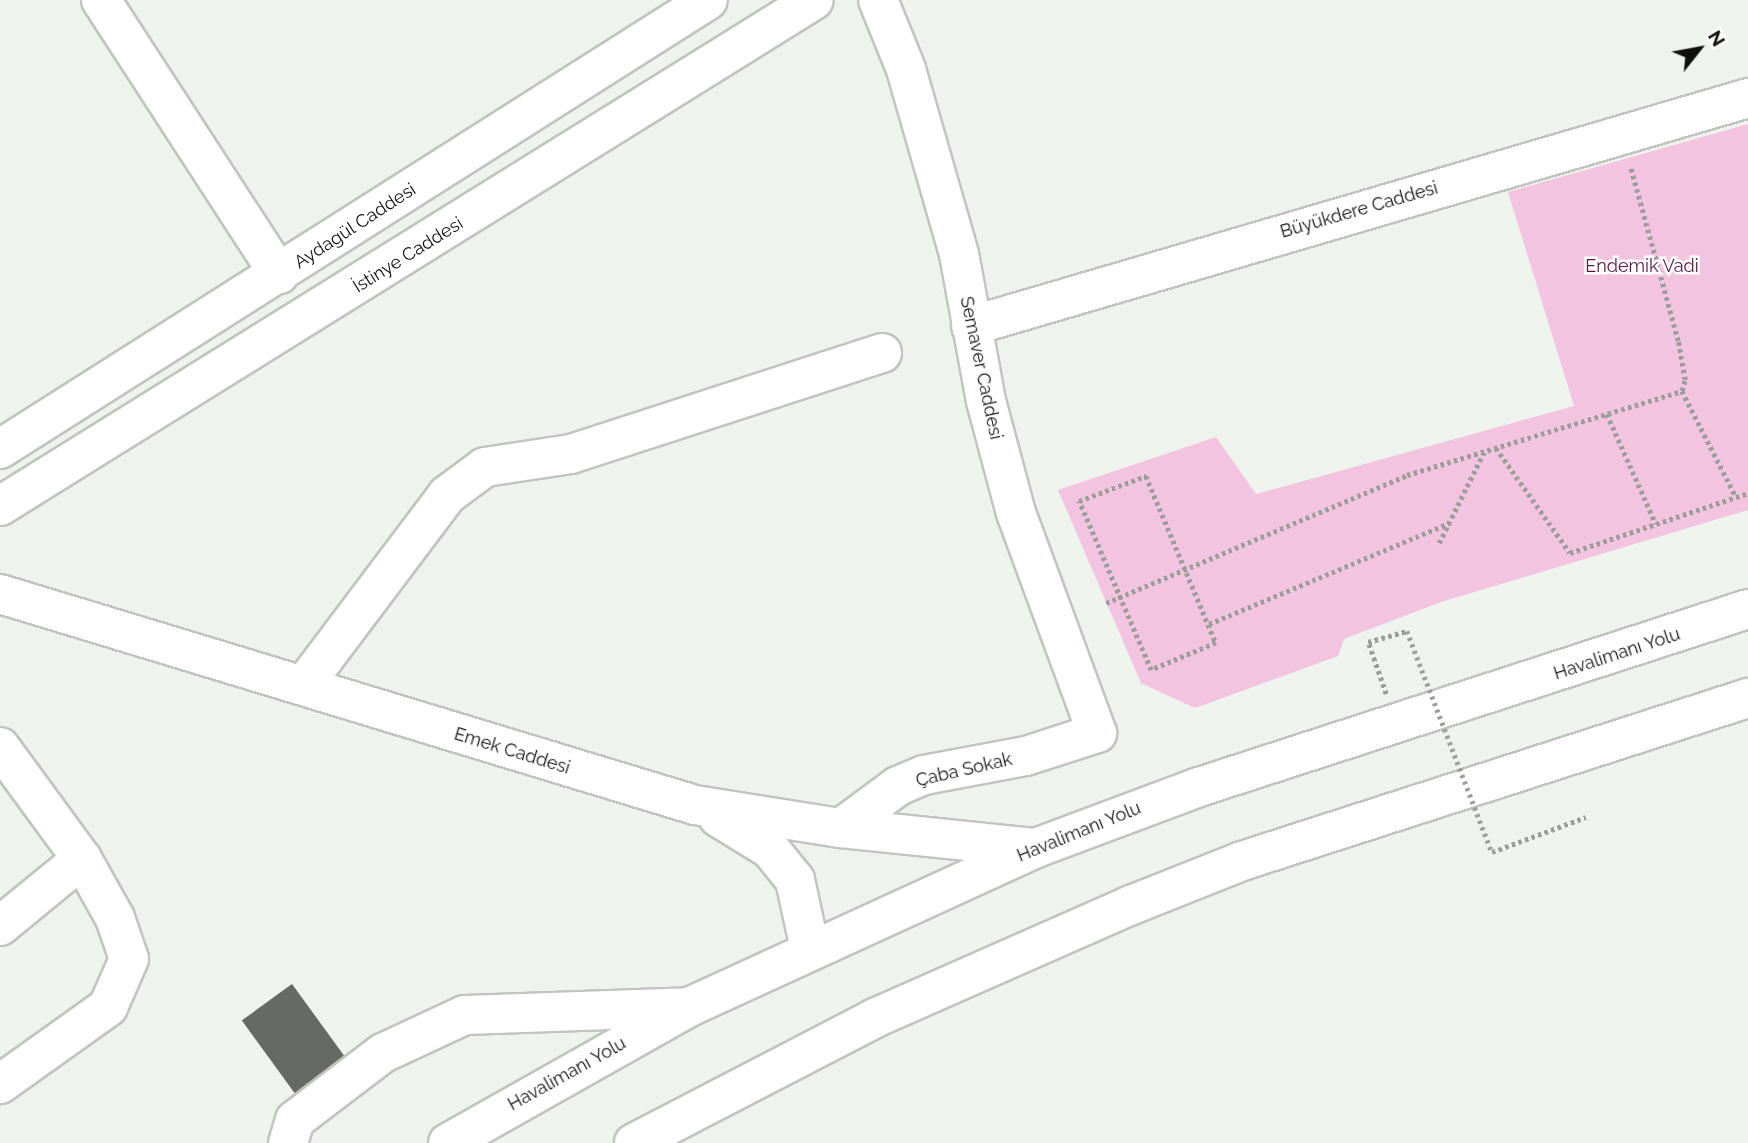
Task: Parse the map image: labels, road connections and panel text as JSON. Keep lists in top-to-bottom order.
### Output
{
  "streets": {
    "main road": [
      "Büyükdere Caddesi",
      "Aydagül Caddesi",
      "İstinye Caddesi",
      "Semaver Caddesi",
      "Havalimanı Yolu",
      "Emek Caddesi",
      "Çaba Sokak"
    ]
  },
  "crossings": [
    ["Büyükdere Caddesi", "Semaver Caddesi"],
    ["Semaver Caddesi", "Çaba Sokak"],
    ["Havalimanı Yolu", "Emek Caddesi"],
    ["Emek Caddesi", "Çaba Sokak"]
  ],
  "parks": ["Endemik Vadi"],
  "north": "top right"
}
